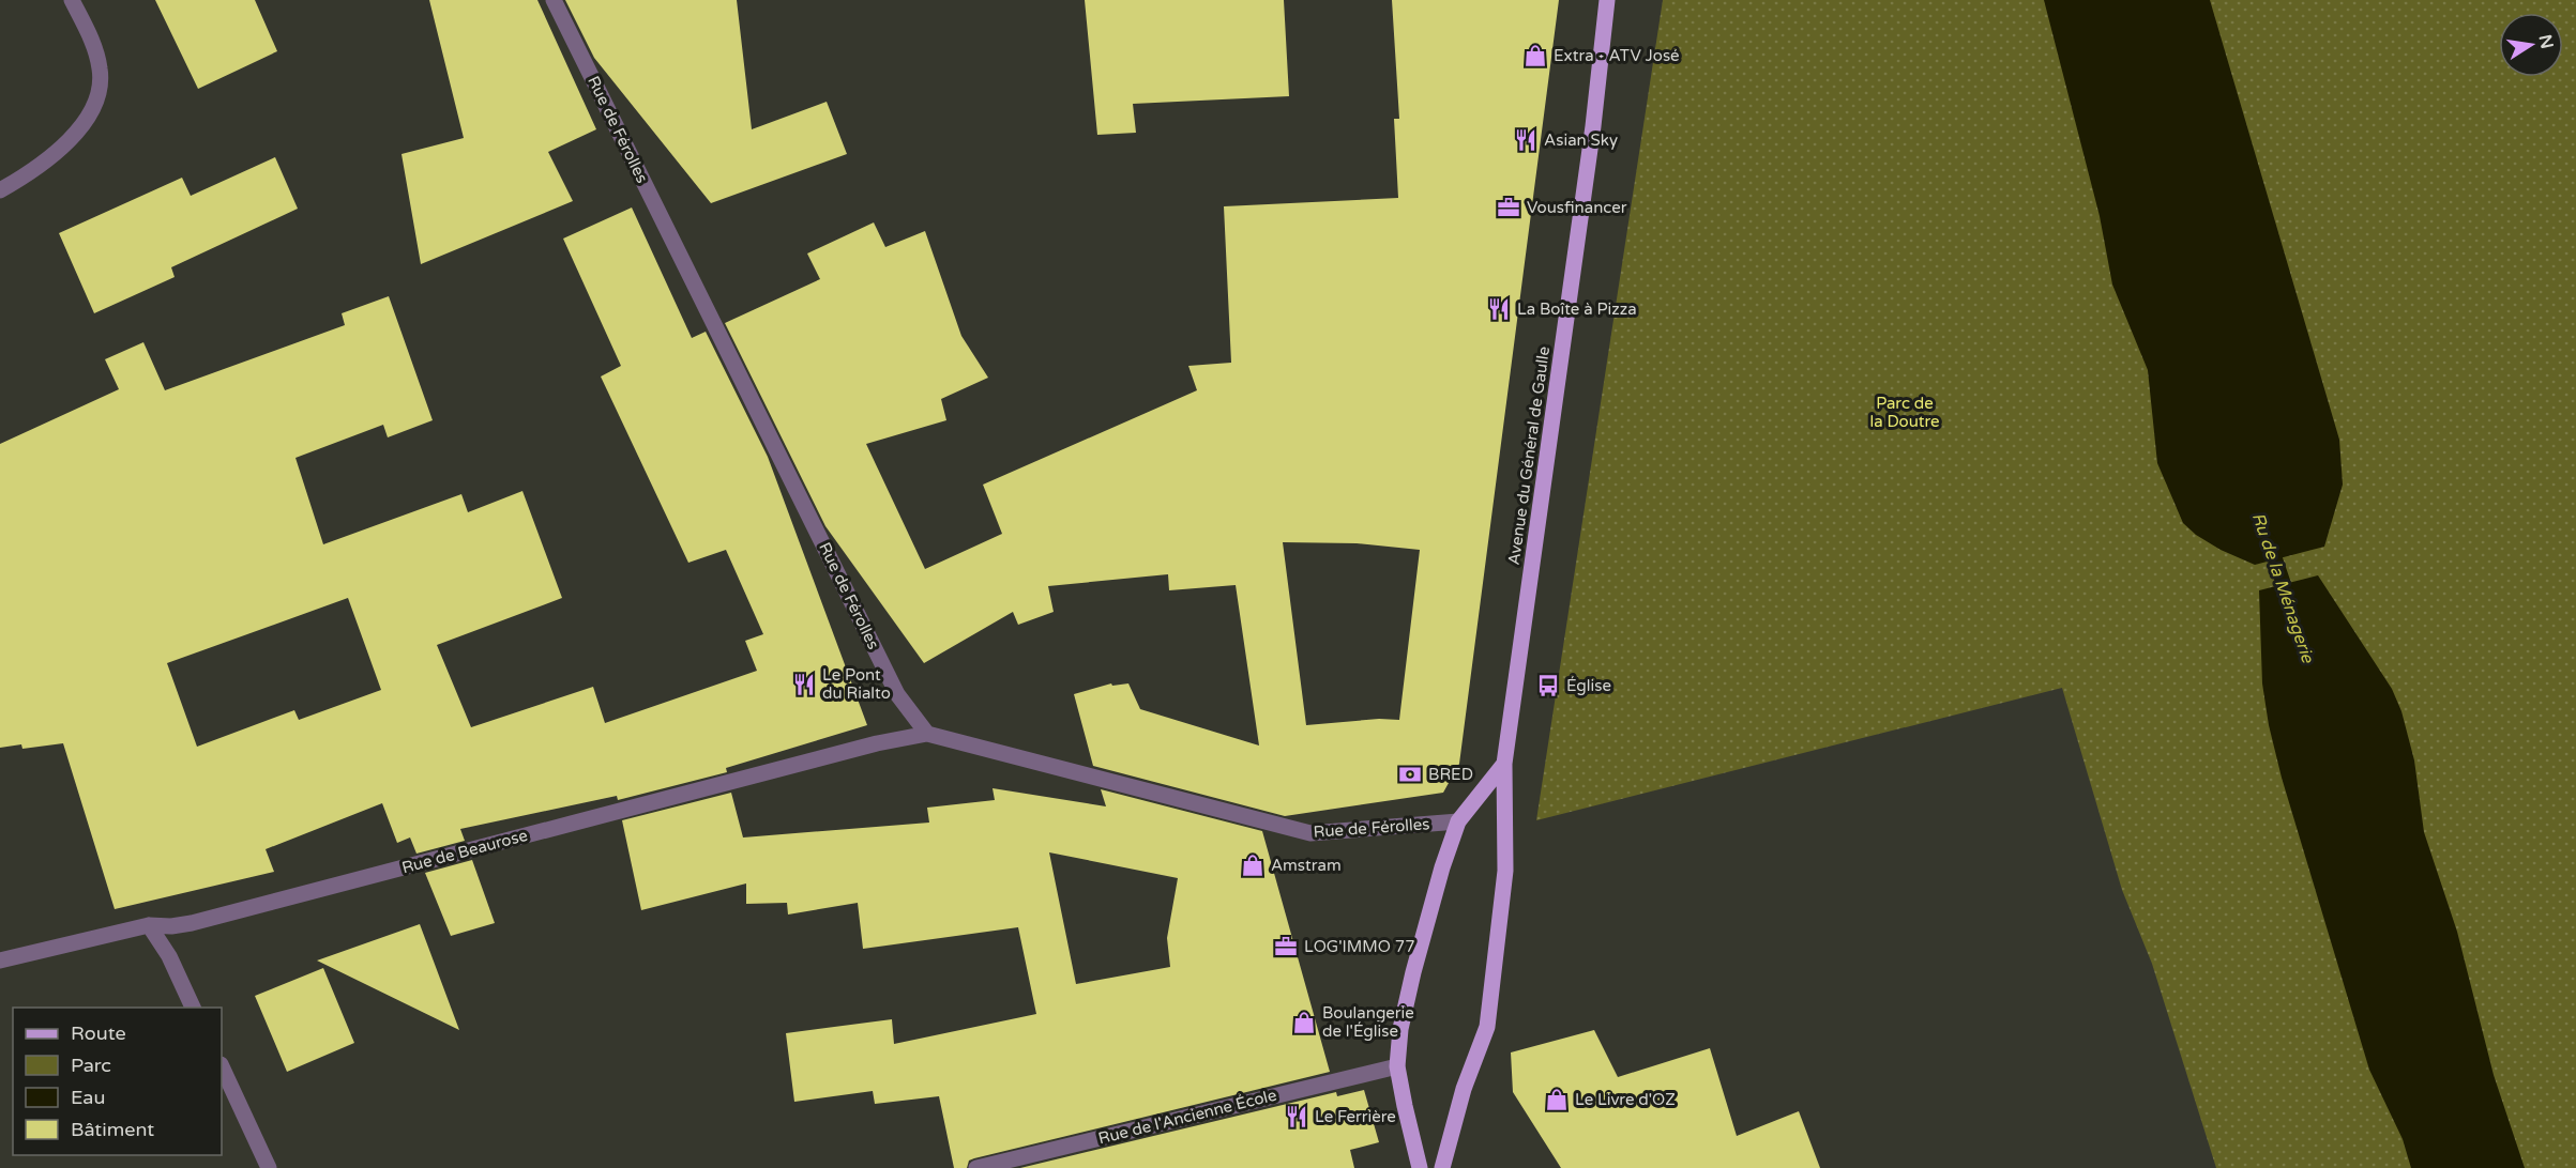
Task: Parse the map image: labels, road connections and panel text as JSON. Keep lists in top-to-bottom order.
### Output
{
  "streets": {
    "main road": ["Avenue du Général de Gaulle"],
    "street": ["Rue de Férolles", "Rue de Beaurose", "Rue de l'Ancienne École"]
  },
  "crossings": [
    ["Rue de Férolles", "Rue de Beaurose"]
  ],
  "water": ["Ru de la Ménagerie"],
  "parks": ["Parc de la Doutre"],
  "places": {
    "shop": [
      "Extra - ATV José",
      "Amstram",
      "Boulangerie de l'Église",
      "Le Livre d'OZ"
    ],
    "restaurant": [
      "Asian Sky",
      "La Boîte à Pizza",
      "Le Pont du Rialto",
      "Le Ferrière"
    ],
    "office": ["Vousfinancer", "LOG'IMMO 77"],
    "bus stop": ["Église"],
    "bank": ["BRED"]
  },
  "legend": [
    "Route",
    "Parc",
    "Eau",
    "Bâtiment"
  ],
  "north": "right"
}
